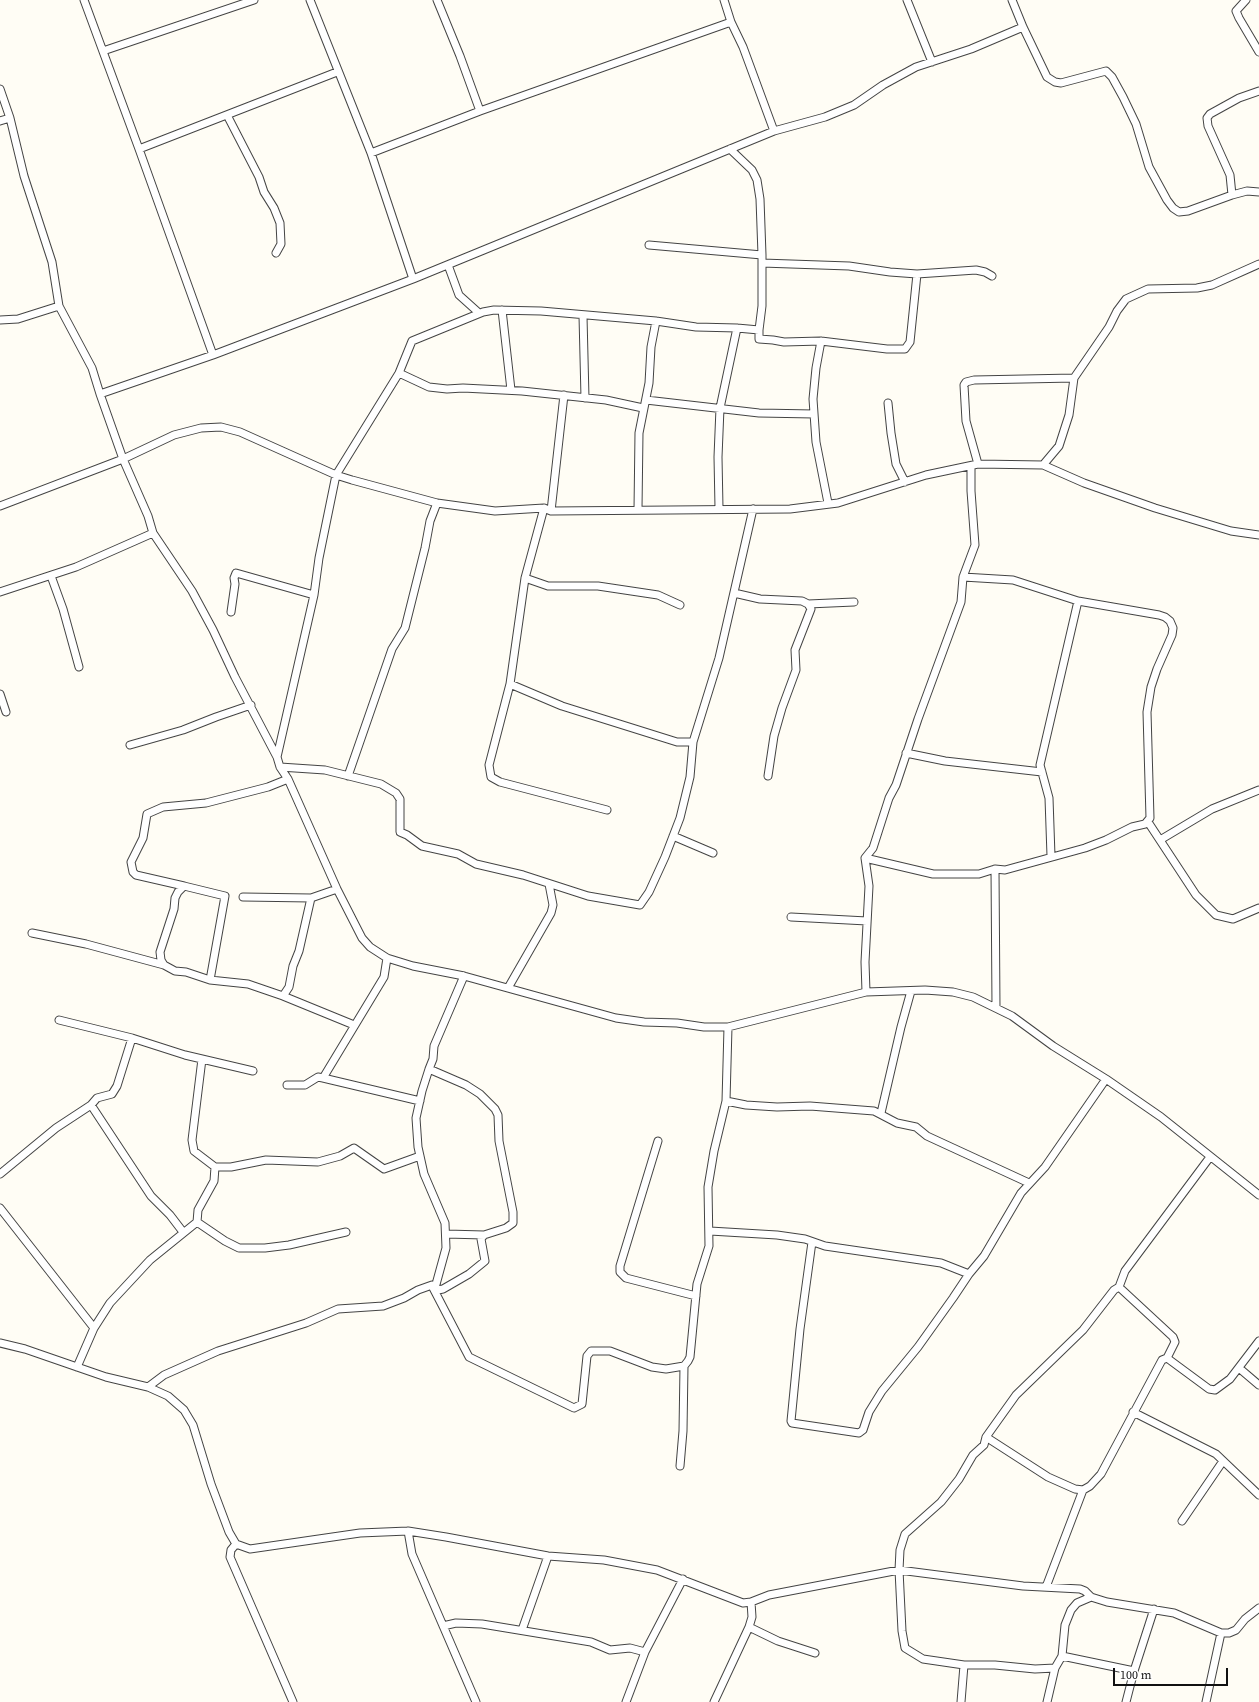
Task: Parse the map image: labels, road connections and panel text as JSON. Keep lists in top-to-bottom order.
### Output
{
  "scale_bar": "100 m"
}
